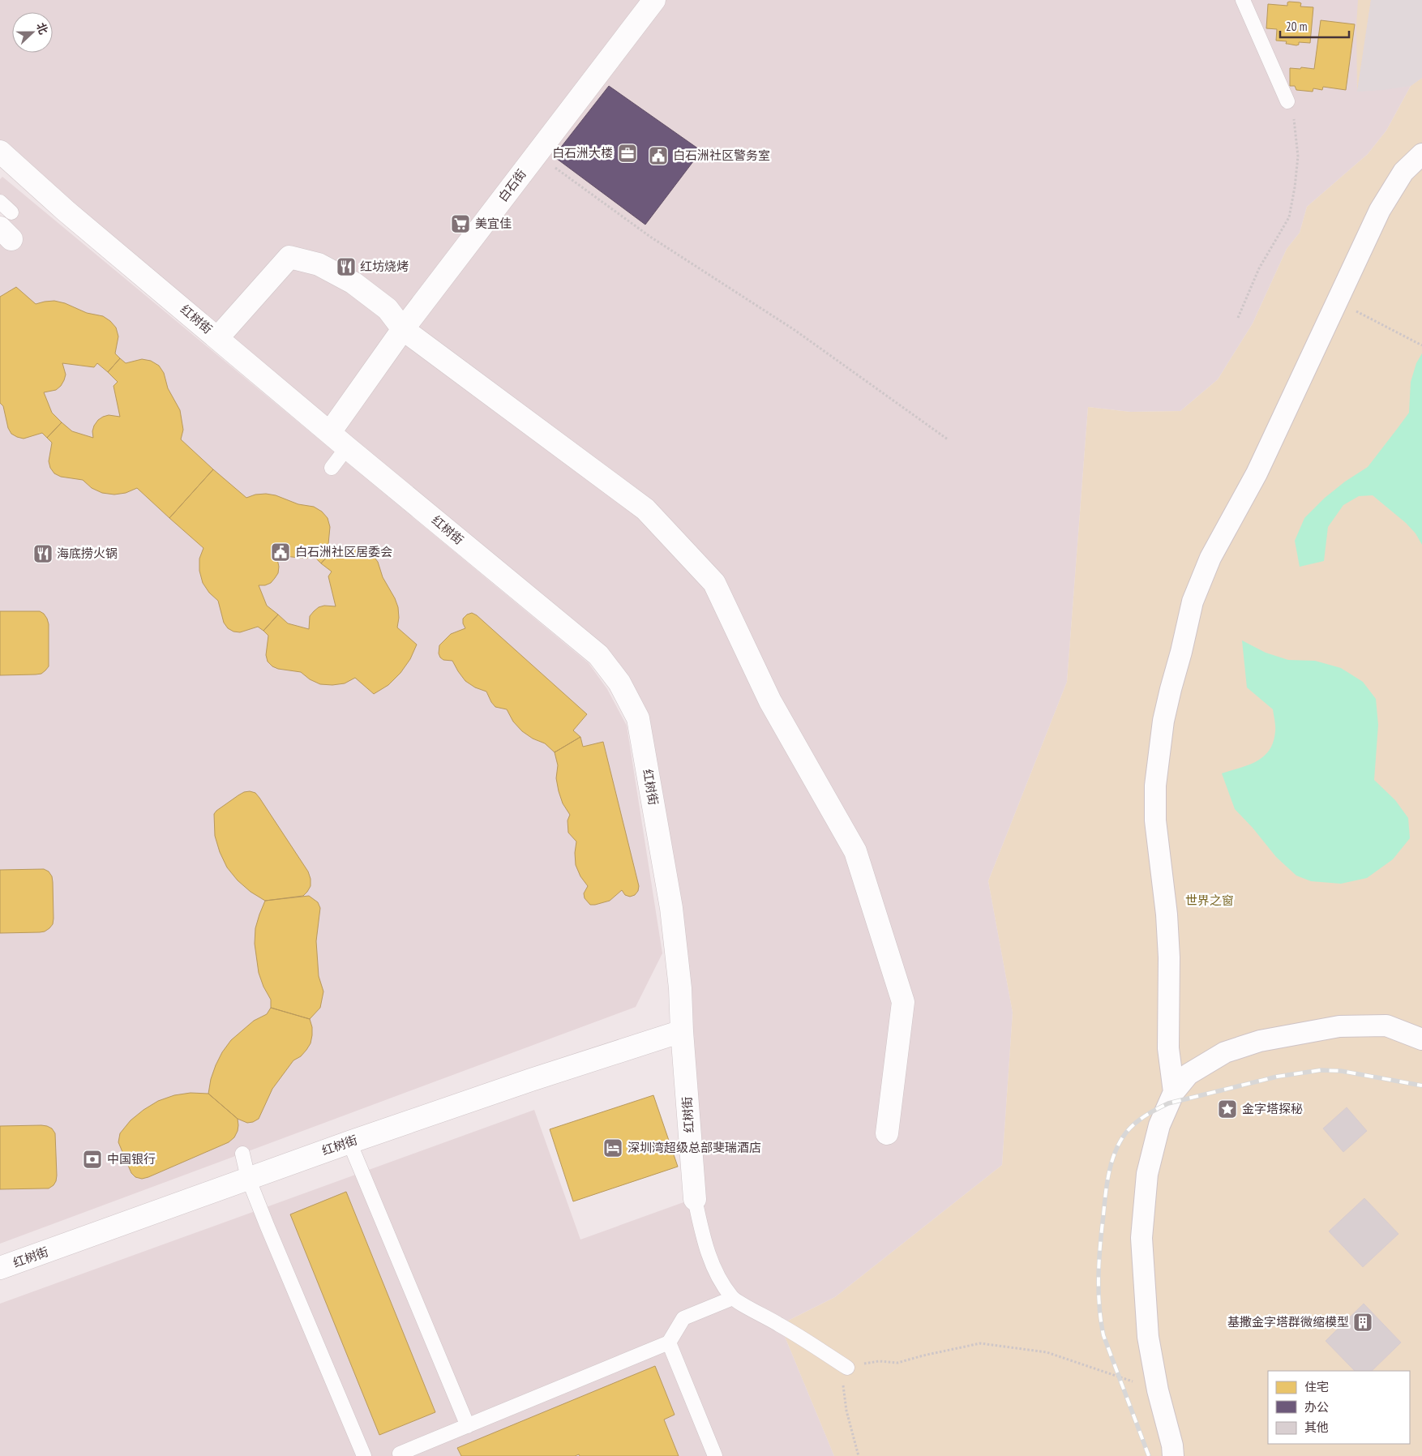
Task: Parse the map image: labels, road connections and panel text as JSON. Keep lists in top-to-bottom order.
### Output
{
  "streets": {
    "street": ["白石街", "红树街"]
  },
  "crossings": [
    ["白石街", "红树街"]
  ],
  "parks": ["世界之窗"],
  "places": {
    "office": ["白石洲大楼"],
    "public building": ["白石洲社区警务室", "白石洲社区居委会"],
    "supermarket": ["美宜佳"],
    "restaurant": ["红坊烧烤", "海底捞火锅"],
    "place": ["金字塔探秘"],
    "hotel": ["深圳湾超级总部斐瑞酒店"],
    "bank": ["中国银行"],
    "building": ["基撒金字塔群微缩模型"]
  },
  "legend": ["住宅", "办公", "其他"],
  "scale_bar": "20 m",
  "north": "right"
}
